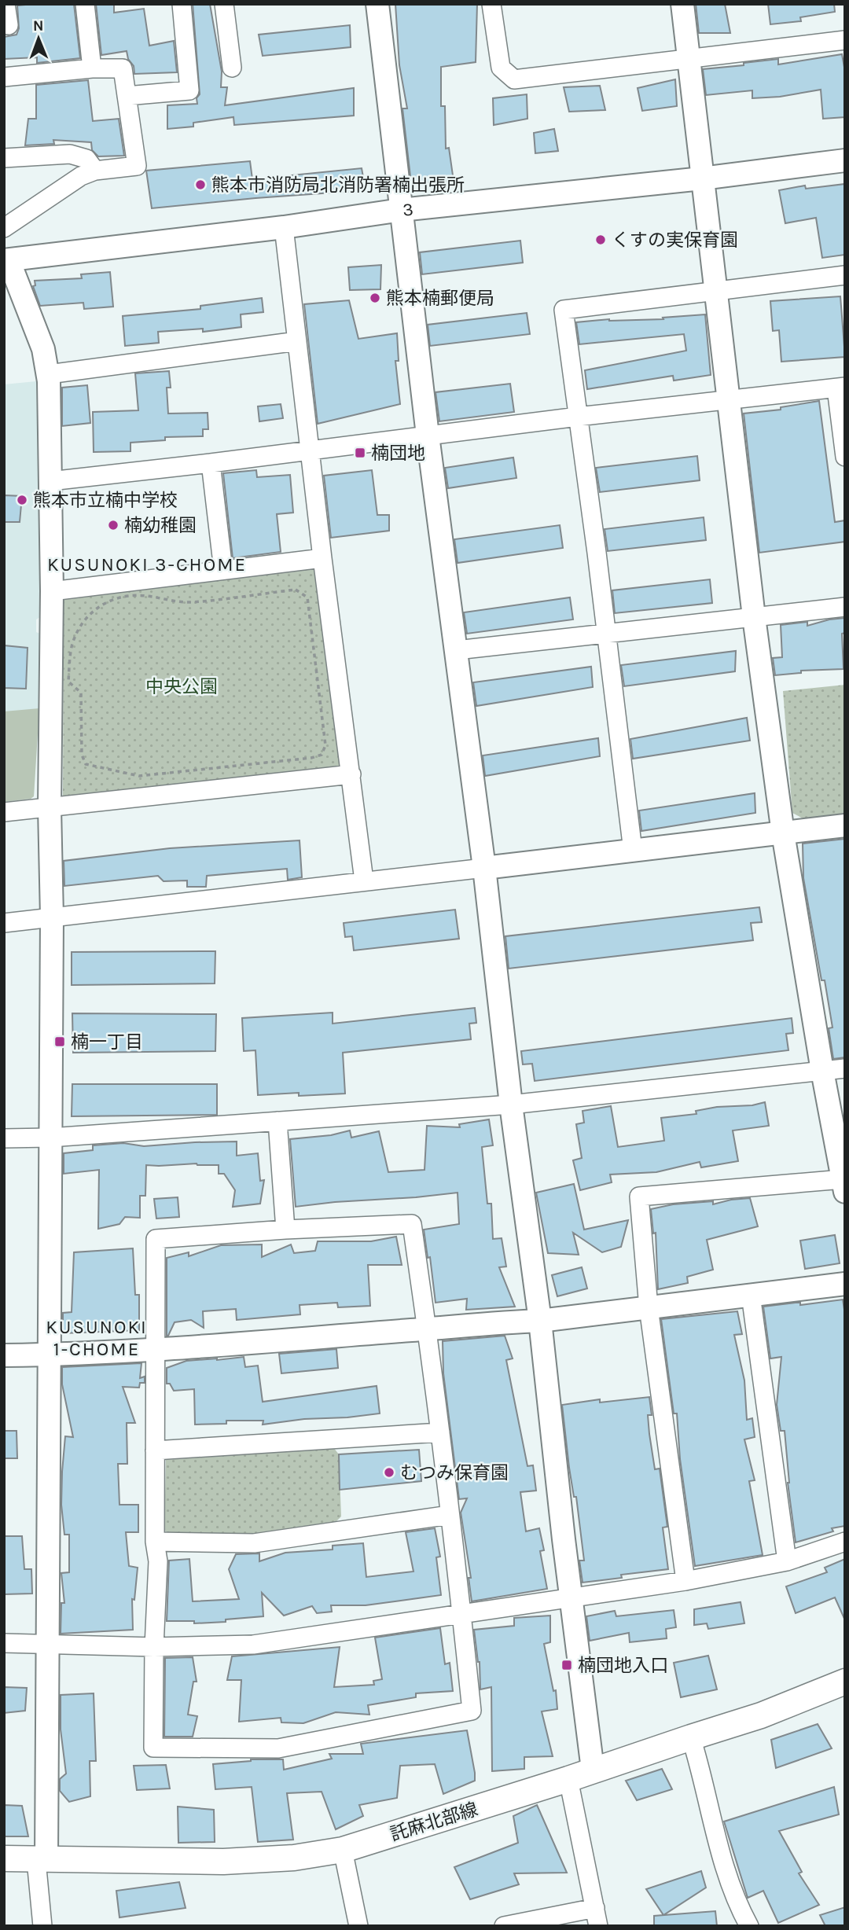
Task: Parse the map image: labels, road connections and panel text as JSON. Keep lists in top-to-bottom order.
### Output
{
  "streets": {
    "main road": ["託麻北部線"],
    "street": ["3"]
  },
  "districts": ["KUSUNOKI 3-CHOME", "KUSUNOKI 1-CHOME"],
  "parks": ["中央公園"],
  "places": {
    "other": [
      "熊本市消防局北消防署楠出張所",
      "くすの実保育園",
      "熊本楠郵便局",
      "熊本市立楠中学校",
      "楠幼稚園",
      "むつみ保育園"
    ],
    "transit": ["楠団地", "楠一丁目", "楠団地入口"]
  },
  "north": "top"
}
